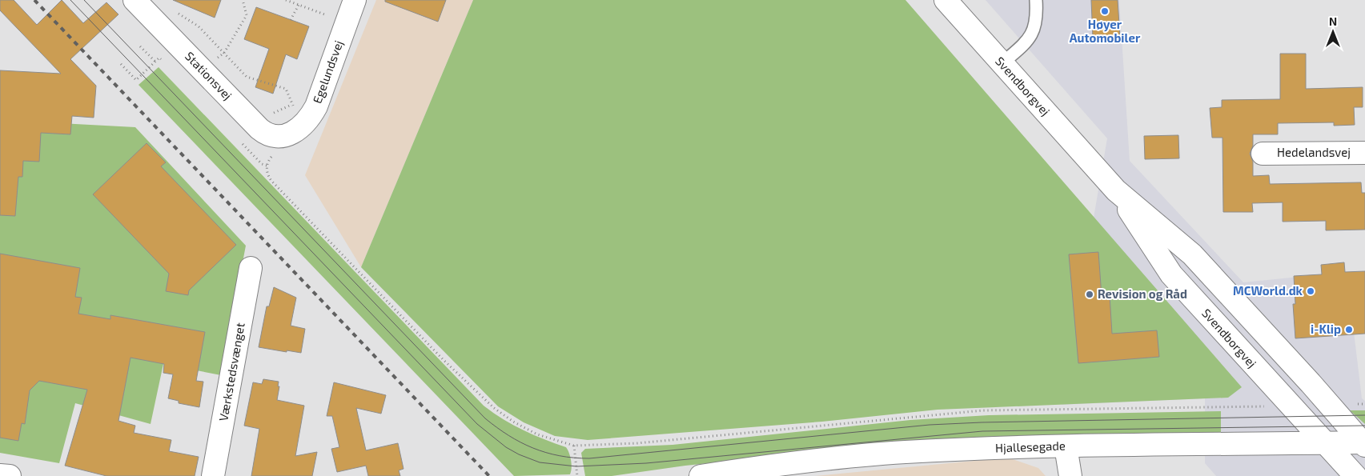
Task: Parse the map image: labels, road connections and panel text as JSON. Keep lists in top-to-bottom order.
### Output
{
  "streets": {
    "street": [
      "Egelundsvej",
      "Stationsvej",
      "Svendborgvej",
      "Hedelandsvej",
      "Værkstedsvænget",
      "Hjallesegade"
    ]
  },
  "crossings": [
    ["Egelundsvej", "Stationsvej"],
    ["Svendborgvej", "Hjallesegade"]
  ],
  "places": [
    "Høyer Automobiler",
    "MCWorld.dk",
    "Revision og Råd",
    "i-Klip"
  ],
  "north": "top"
}
